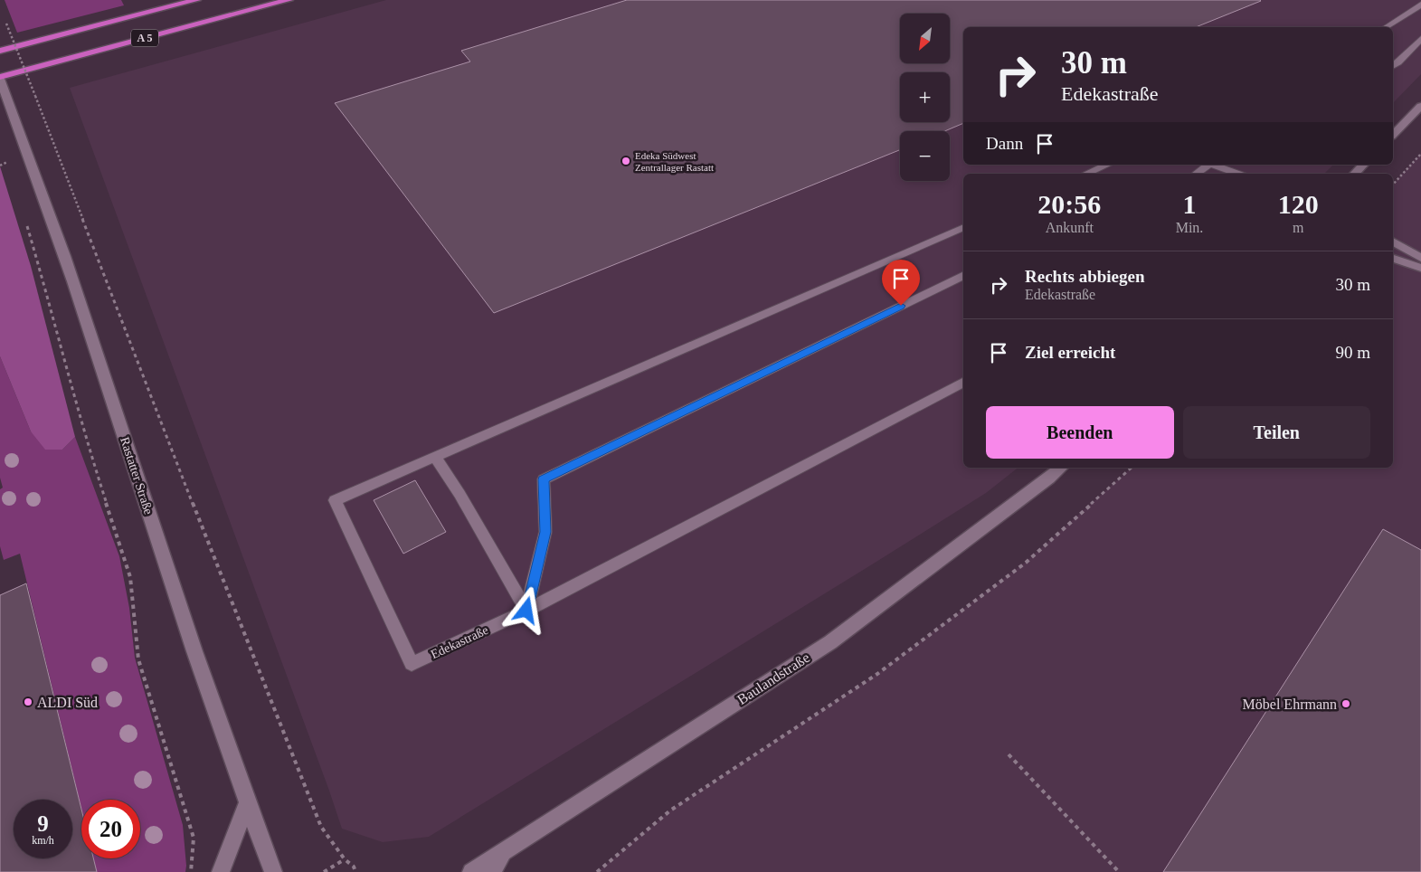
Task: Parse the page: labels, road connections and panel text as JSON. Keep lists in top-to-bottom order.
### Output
{
  "streets": {
    "highway": ["A 5"],
    "street": ["Rastatter Straße", "Baulandstraße"],
    "lane": ["Edekastraße"]
  },
  "crossings": [
    ["A 5", "Rastatter Straße"]
  ],
  "places": ["Edeka Südwest Zentrallager Rastatt", "ALDI Süd", "Möbel Ehrmann"],
  "north": "bottom left",
  "page": {
    "map_buttons": ["+", "−"],
    "turn": ["30 m", "Edekastraße"],
    "then": "Dann",
    "eta": [
      "20:56",
      "Ankunft",
      "1",
      "Min.",
      "120",
      "m"
    ],
    "list": [
      {
        "name": "Rechts abbiegen",
        "note": "Edekastraße",
        "value": "30 m"
      },
      {
        "name": "Ziel erreicht",
        "value": "90 m"
      }
    ],
    "buttons": ["Beenden", "Teilen"],
    "speed": "9 km/h",
    "limit": "20"
  }
}
